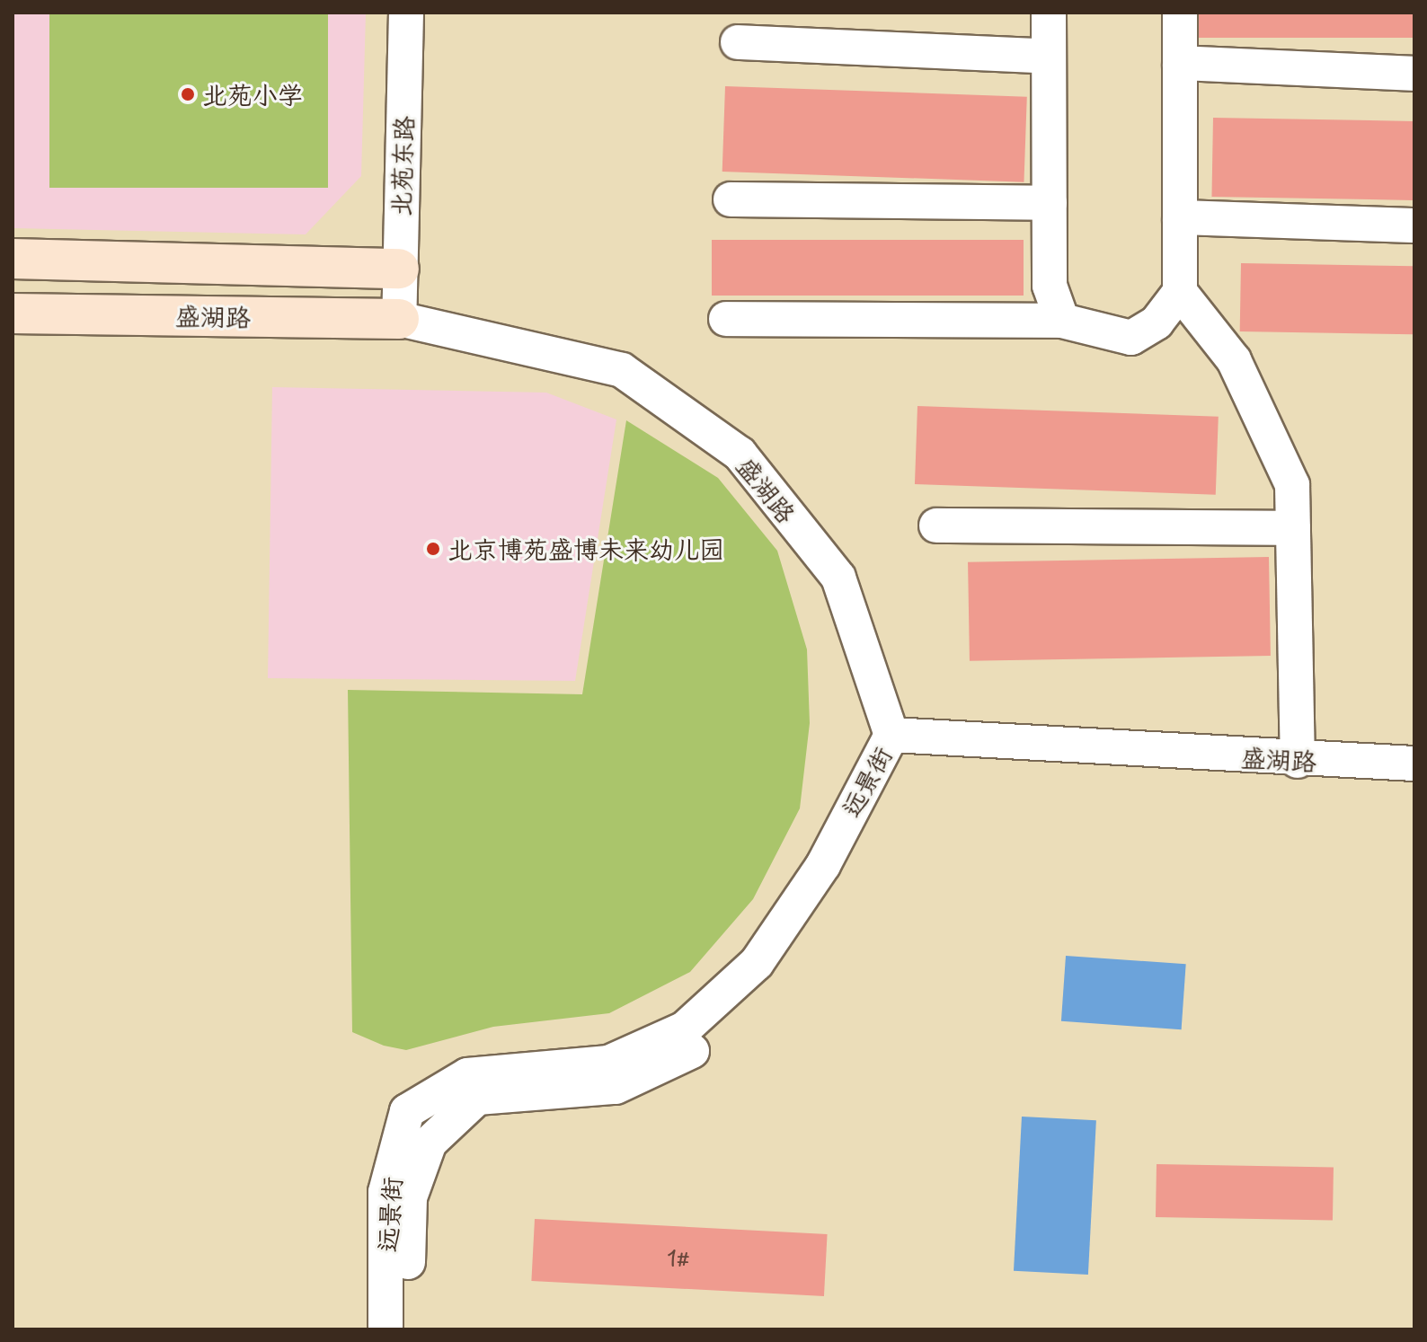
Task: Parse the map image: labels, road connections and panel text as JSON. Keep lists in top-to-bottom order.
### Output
{
  "streets": {
    "main road": ["盛湖路"],
    "street": ["北苑东路", "远景街"]
  },
  "crossings": [
    ["北苑东路", "盛湖路"],
    ["盛湖路", "远景街"]
  ],
  "places": ["北苑小学", "北京博苑盛博未来幼儿园"],
  "house_numbers": ["1#"]
}
